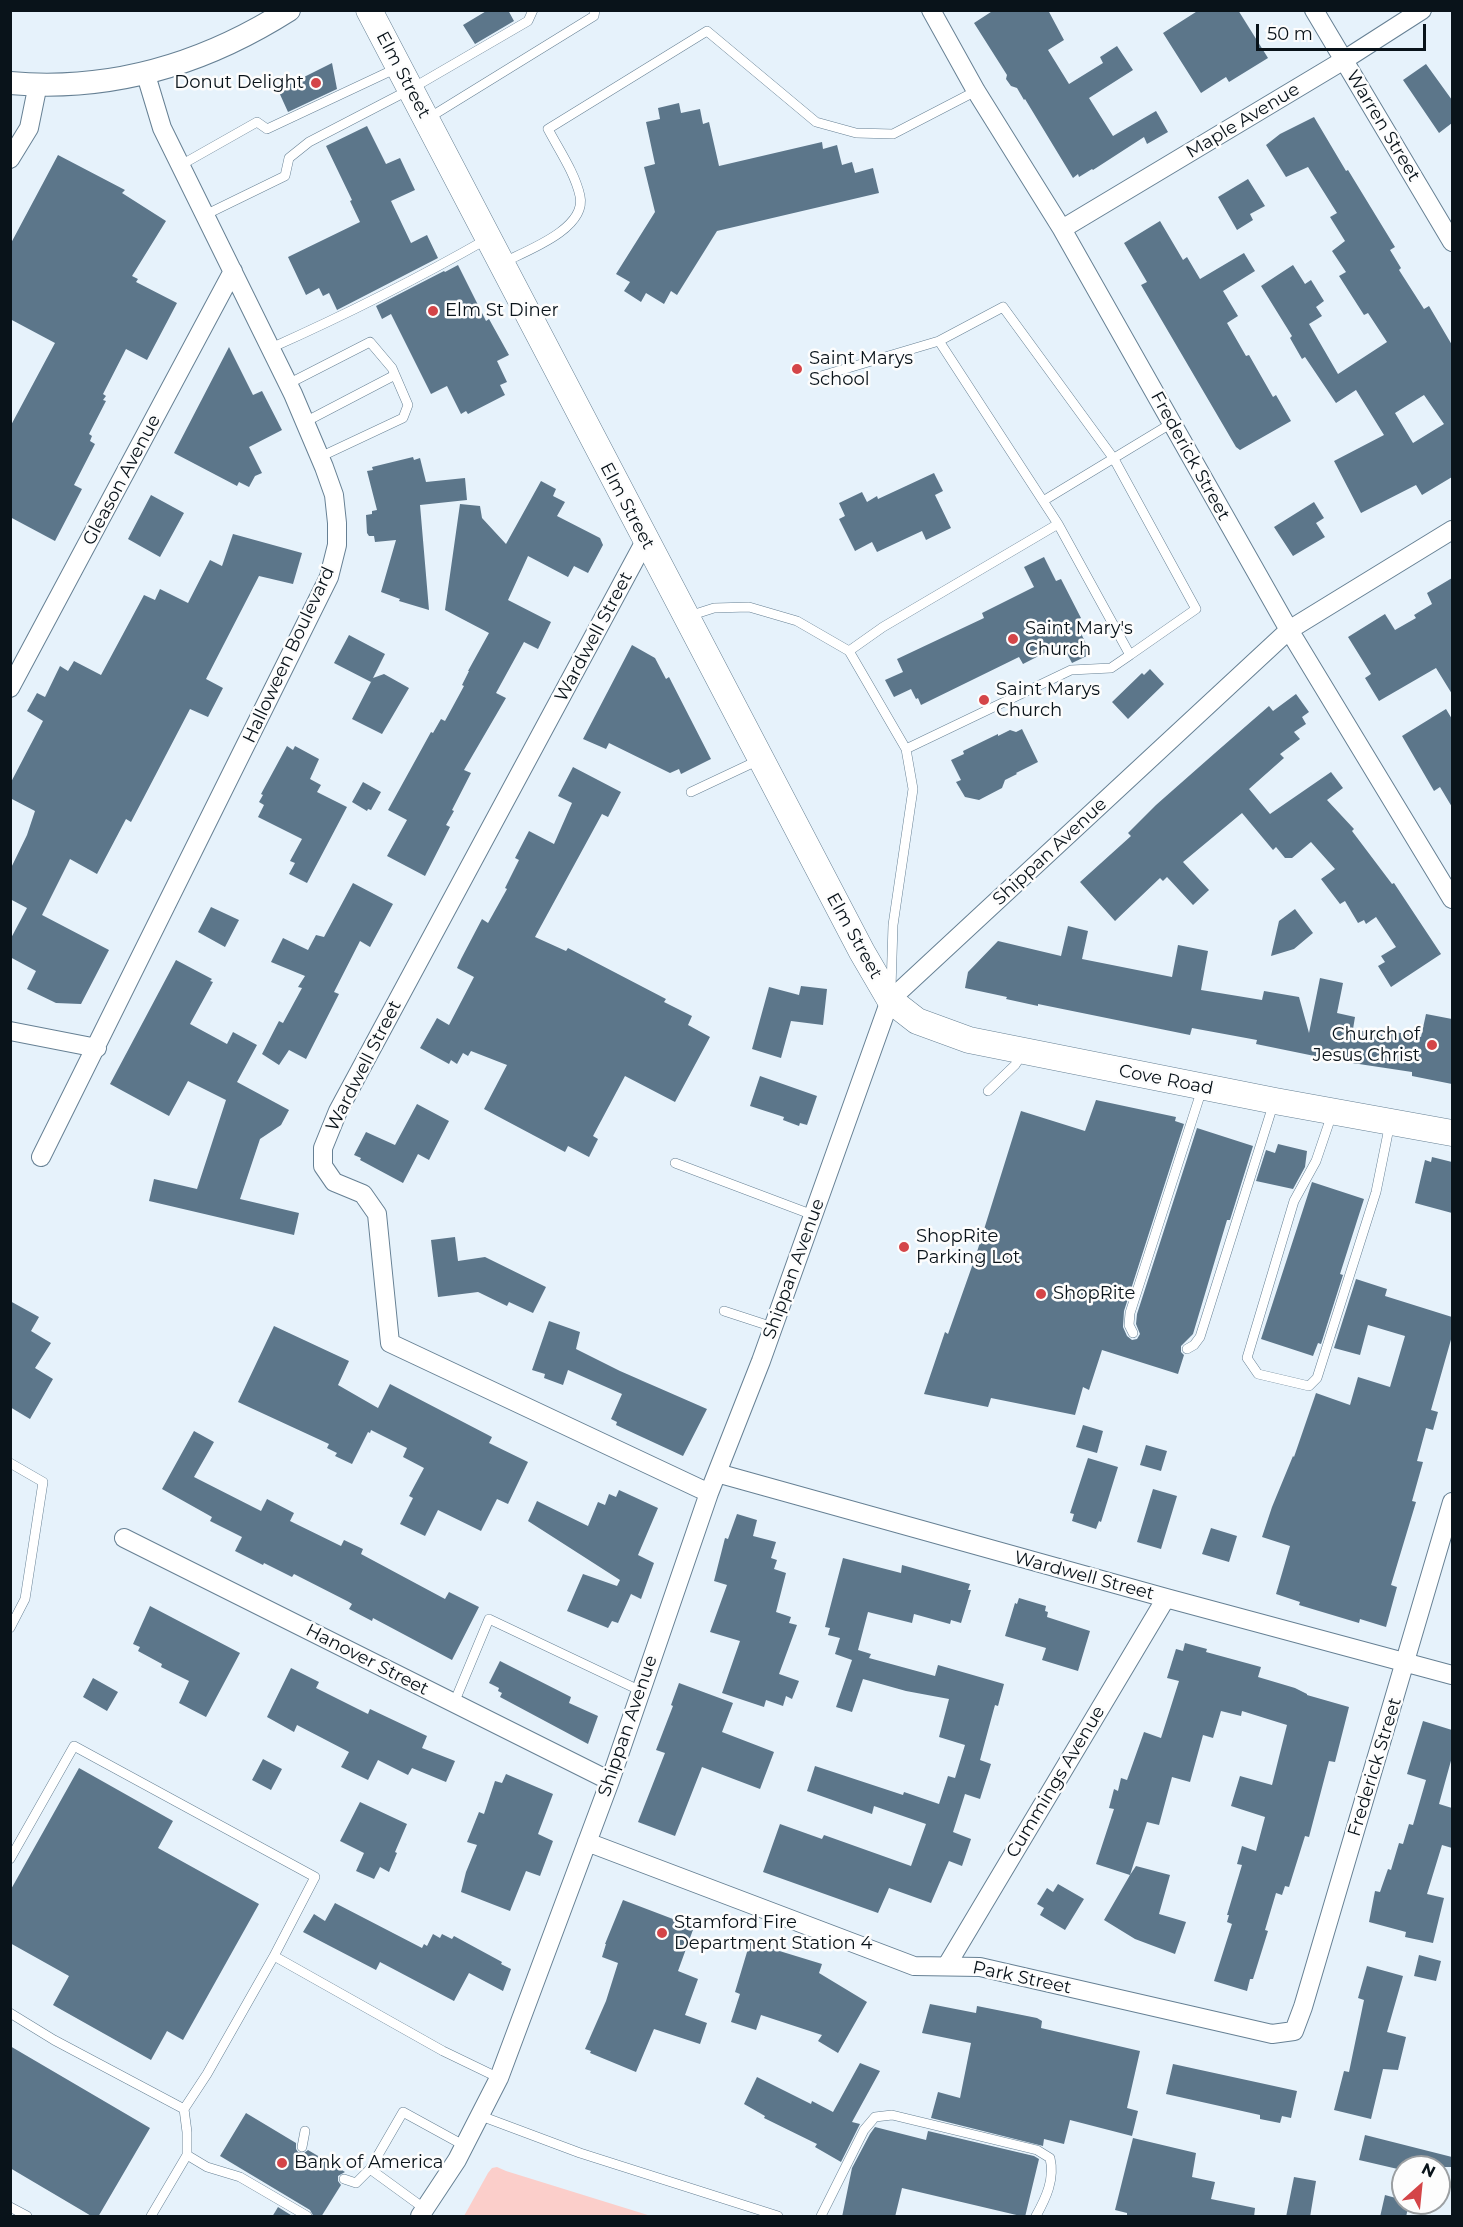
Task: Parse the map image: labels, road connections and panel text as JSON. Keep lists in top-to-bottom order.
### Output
{
  "streets": {
    "main road": ["Elm Street", "Cove Road"],
    "street": [
      "Maple Avenue",
      "Warren Street",
      "Frederick Street",
      "Gleason Avenue",
      "Wardwell Street",
      "Halloween Boulevard",
      "Shippan Avenue",
      "Hanover Street",
      "Cummings Avenue",
      "Park Street"
    ]
  },
  "crossings": [
    ["Elm Street", "Wardwell Street"],
    ["Elm Street", "Shippan Avenue"],
    ["Elm Street", "Cove Road"],
    ["Maple Avenue", "Warren Street"],
    ["Maple Avenue", "Frederick Street"],
    ["Frederick Street", "Wardwell Street"],
    ["Frederick Street", "Shippan Avenue"],
    ["Frederick Street", "Park Street"],
    ["Gleason Avenue", "Halloween Boulevard"],
    ["Wardwell Street", "Shippan Avenue"],
    ["Wardwell Street", "Cummings Avenue"],
    ["Shippan Avenue", "Cove Road"],
    ["Shippan Avenue", "Hanover Street"],
    ["Shippan Avenue", "Park Street"],
    ["Cummings Avenue", "Park Street"]
  ],
  "places": [
    "Donut Delight",
    "Elm St Diner",
    "Saint Marys School",
    "Saint Mary's Church",
    "Saint Marys Church",
    "Church of Jesus Christ",
    "ShopRite Parking Lot",
    "ShopRite",
    "Stamford Fire Department Station 4",
    "Bank of America"
  ],
  "scale_bar": "50 m",
  "north": "top right"
}
